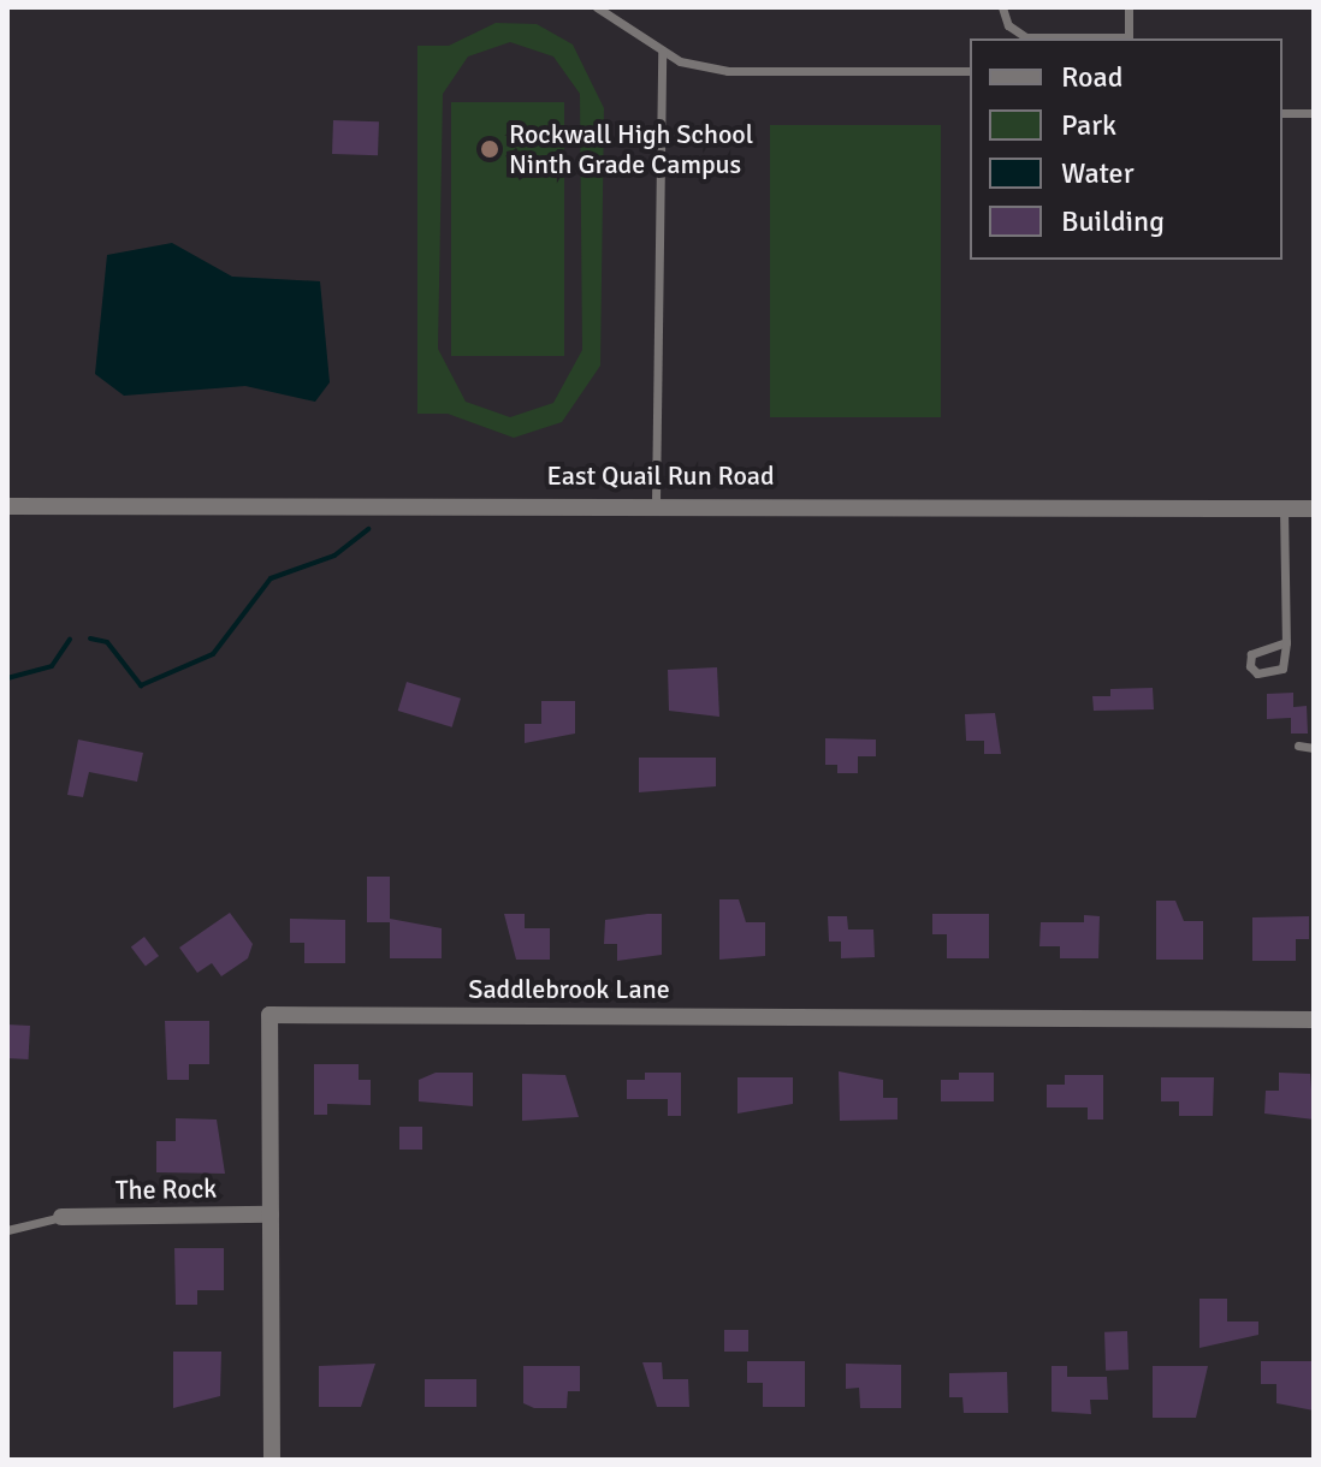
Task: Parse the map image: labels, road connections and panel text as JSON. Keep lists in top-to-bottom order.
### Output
{
  "streets": {
    "street": ["East Quail Run Road", "Saddlebrook Lane", "The Rock"]
  },
  "crossings": [
    ["Saddlebrook Lane", "The Rock"]
  ],
  "places": ["Rockwall High School Ninth Grade Campus"],
  "legend": [
    "Road",
    "Park",
    "Water",
    "Building"
  ]
}
